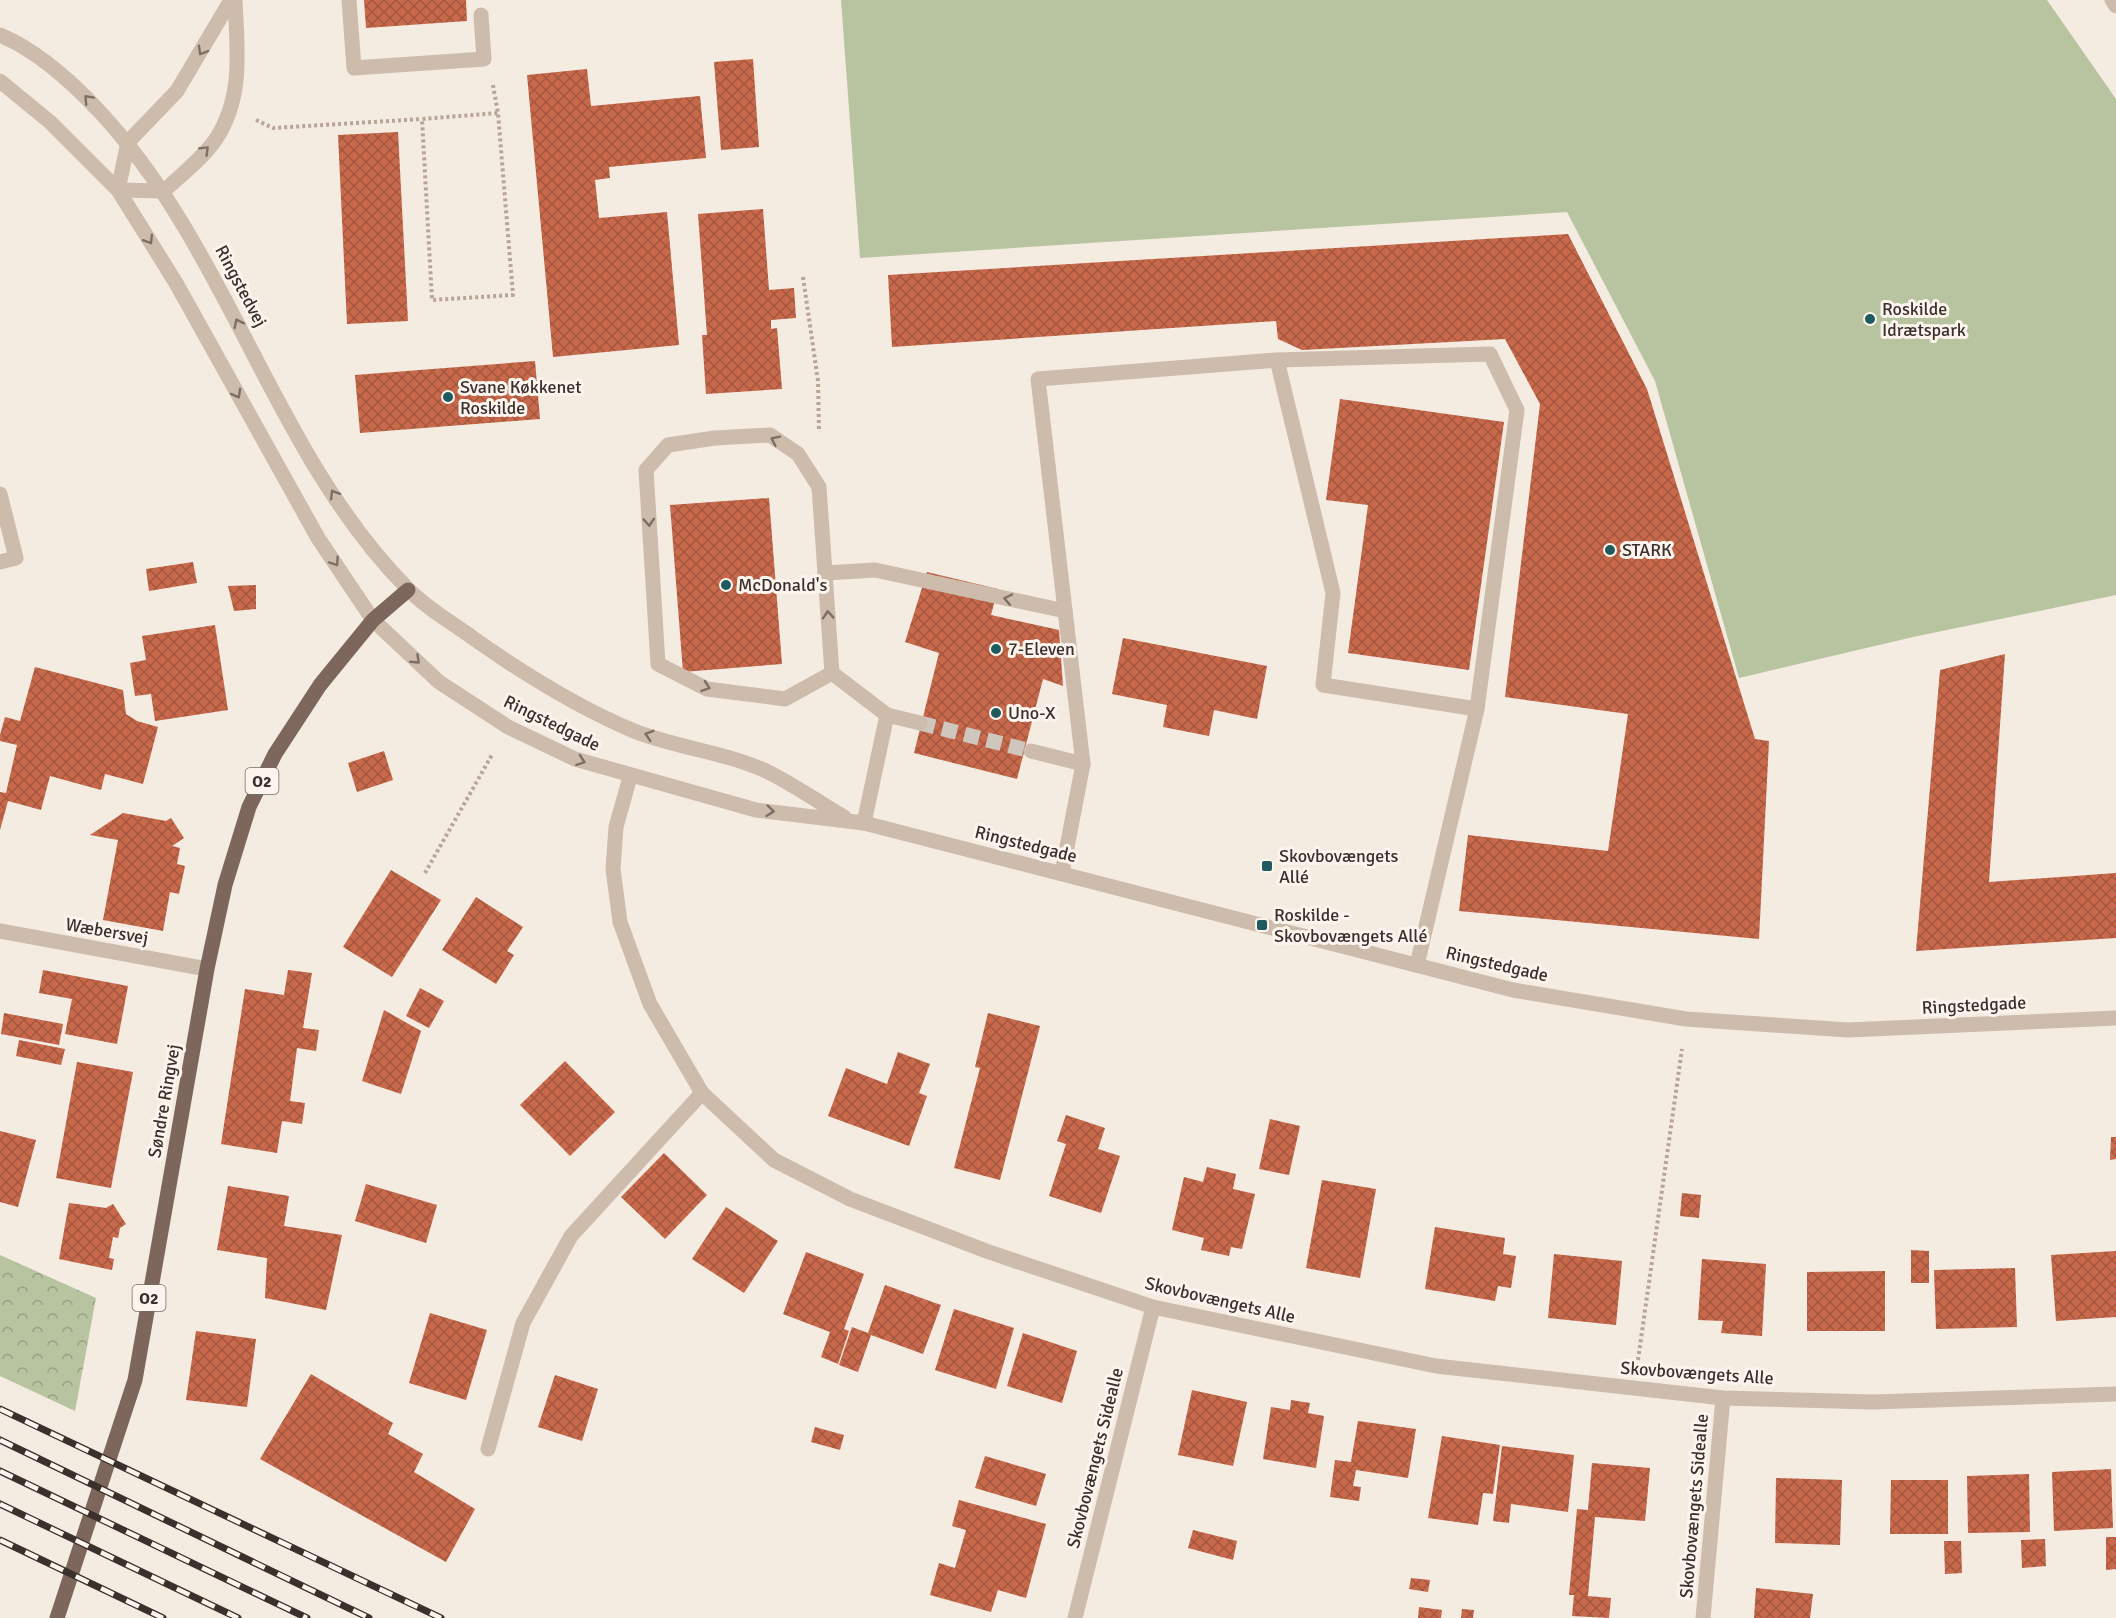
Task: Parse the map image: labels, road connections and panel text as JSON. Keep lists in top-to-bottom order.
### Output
{
  "streets": {
    "main road": ["O2", "Søndre Ringvej"],
    "street": [
      "Ringstedvej",
      "Ringstedgade",
      "Wæbersvej",
      "Skovbovængets Alle",
      "Skovbovængets Sidealle"
    ]
  },
  "crossings": [
    ["Ringstedvej", "Ringstedgade"],
    ["Ringstedvej", "O2"],
    ["Ringstedgade", "O2"],
    ["Ringstedgade", "Søndre Ringvej"],
    ["Ringstedgade", "Skovbovængets Alle"],
    ["O2", "Søndre Ringvej"],
    ["Wæbersvej", "Søndre Ringvej"],
    ["Skovbovængets Alle", "Skovbovængets Sidealle"]
  ],
  "places": {
    "other": [
      "Roskilde Idrætspark",
      "Svane Køkkenet Roskilde",
      "STARK",
      "McDonald's",
      "7-Eleven",
      "Uno-X"
    ],
    "transit": ["Skovbovængets Allé", "Roskilde - Skovbovængets Allé"]
  }
}
